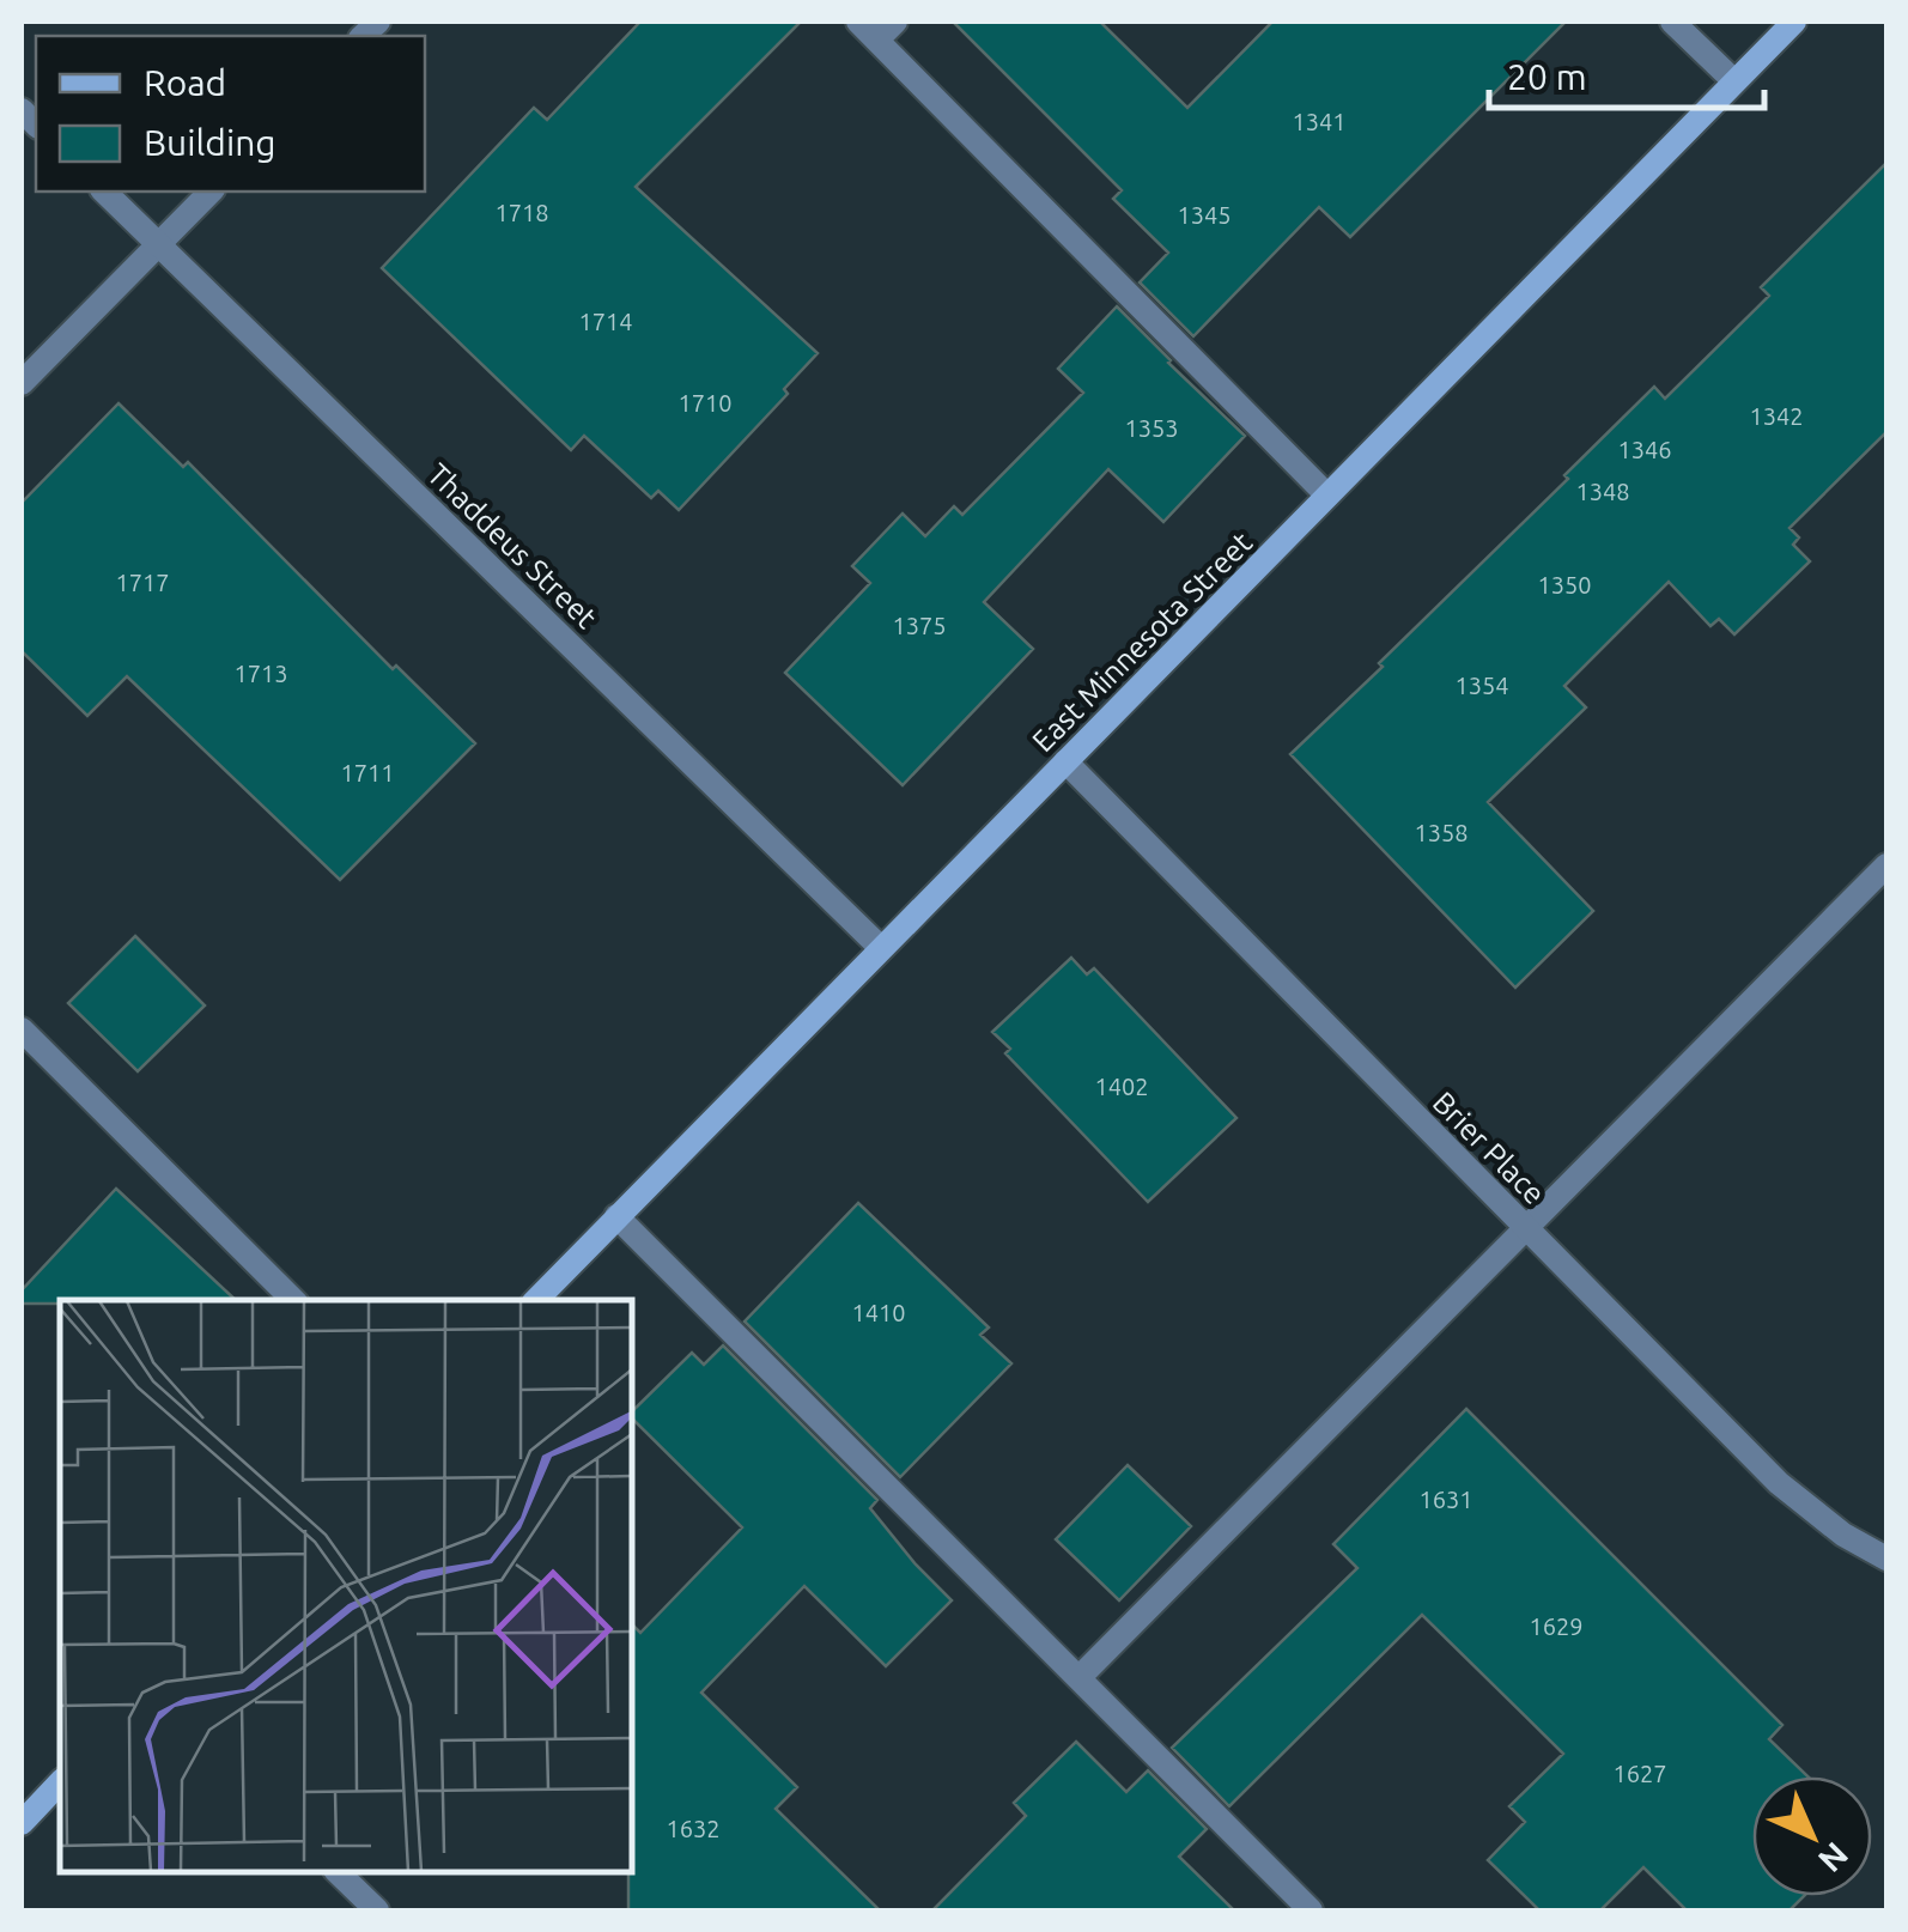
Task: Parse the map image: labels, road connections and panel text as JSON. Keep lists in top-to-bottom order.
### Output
{
  "streets": {
    "street": ["Thaddeus Street", "East Minnesota Street", "Brier Place"]
  },
  "crossings": [
    ["Thaddeus Street", "East Minnesota Street"],
    ["East Minnesota Street", "Brier Place"]
  ],
  "house_numbers": [
    "1341",
    "1718",
    "1345",
    "1714",
    "1710",
    "1342",
    "1353",
    "1346",
    "1348",
    "1717",
    "1350",
    "1375",
    "1713",
    "1354",
    "1711",
    "1358",
    "1402",
    "1410",
    "1631",
    "1629",
    "1627",
    "1632"
  ],
  "legend": ["Road", "Building"],
  "scale_bar": "20 m",
  "north": "bottom right"
}
